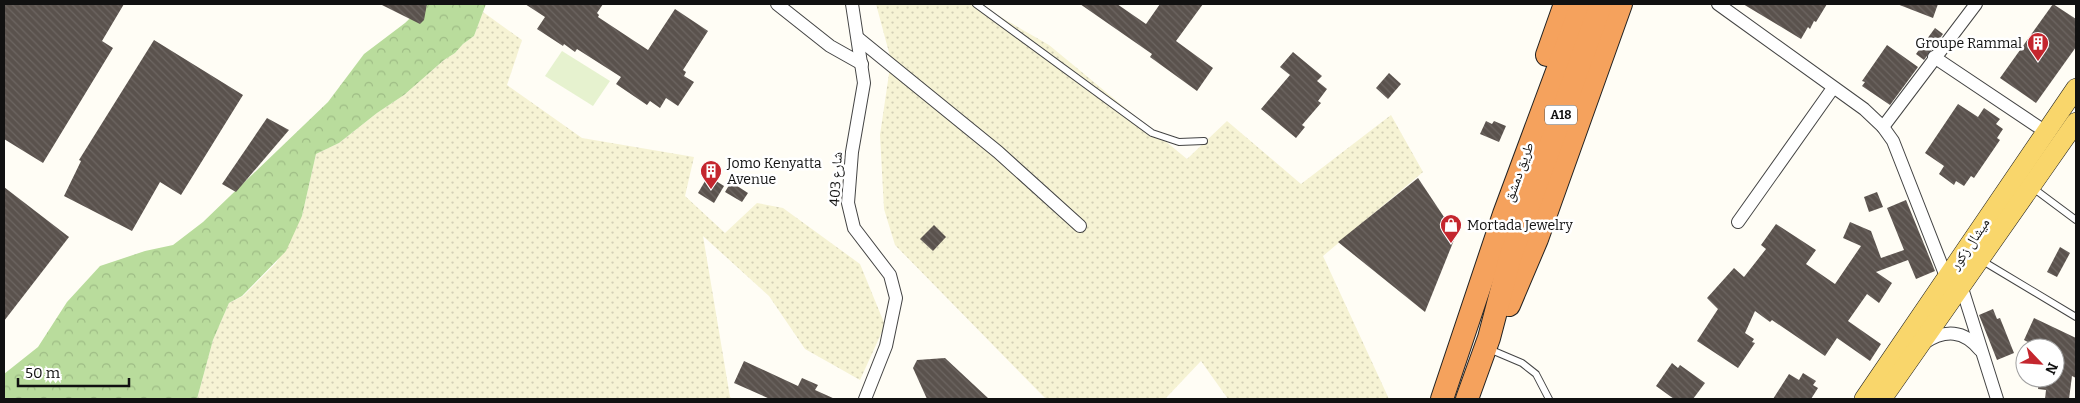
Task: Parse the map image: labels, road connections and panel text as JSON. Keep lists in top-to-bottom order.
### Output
{
  "streets": {
    "highway": ["A18", "طريق دمشق"],
    "main road": ["ميشال زكور"],
    "street": ["شارع 403"]
  },
  "places": {
    "building": ["Groupe Rammal", "Jomo Kenyatta Avenue"],
    "shop": ["Mortada Jewelry"]
  },
  "scale_bar": "50 m",
  "north": "bottom right"
}
